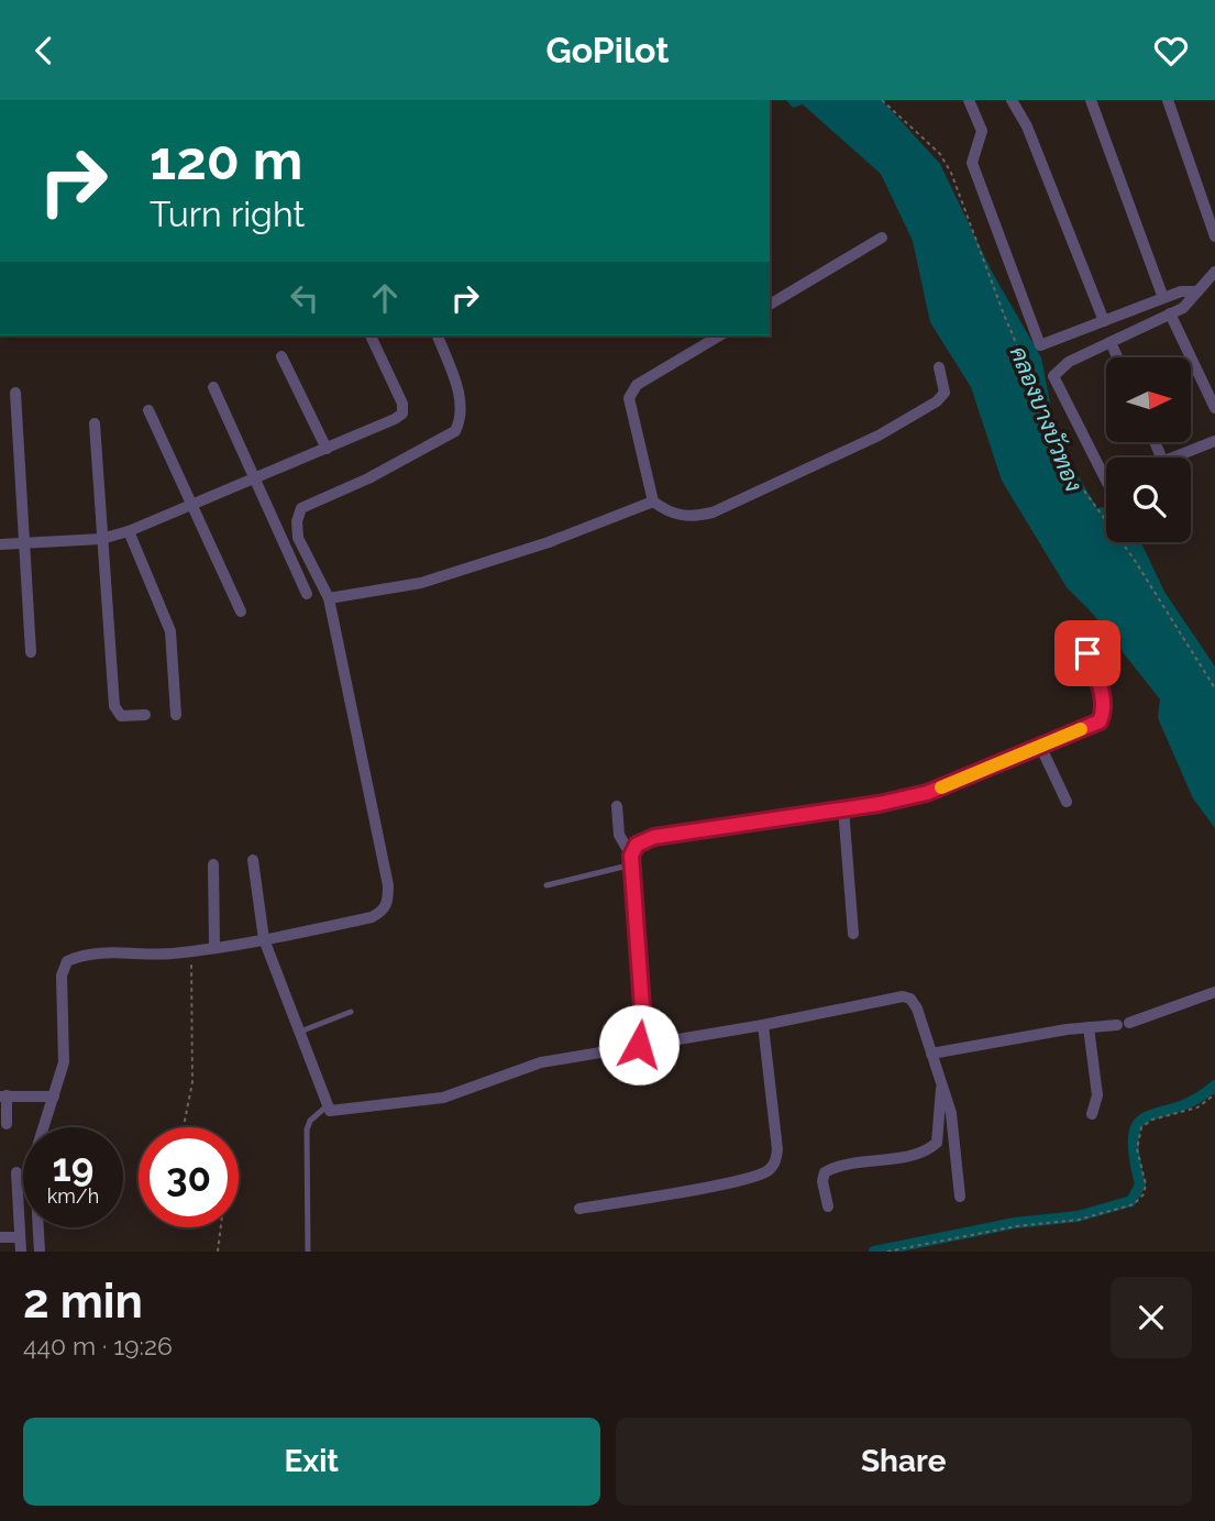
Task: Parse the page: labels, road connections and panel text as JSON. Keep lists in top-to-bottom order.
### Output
{
  "water": ["คลองบางบัวทอง"],
  "north": "right",
  "page": {
    "header": "GoPilot",
    "turn": ["120 m", "Turn right"],
    "speed": "19 km/h",
    "limit": "30",
    "heading": ["2 min", "440 m · 19:26"],
    "buttons": ["Exit", "Share"]
  }
}
